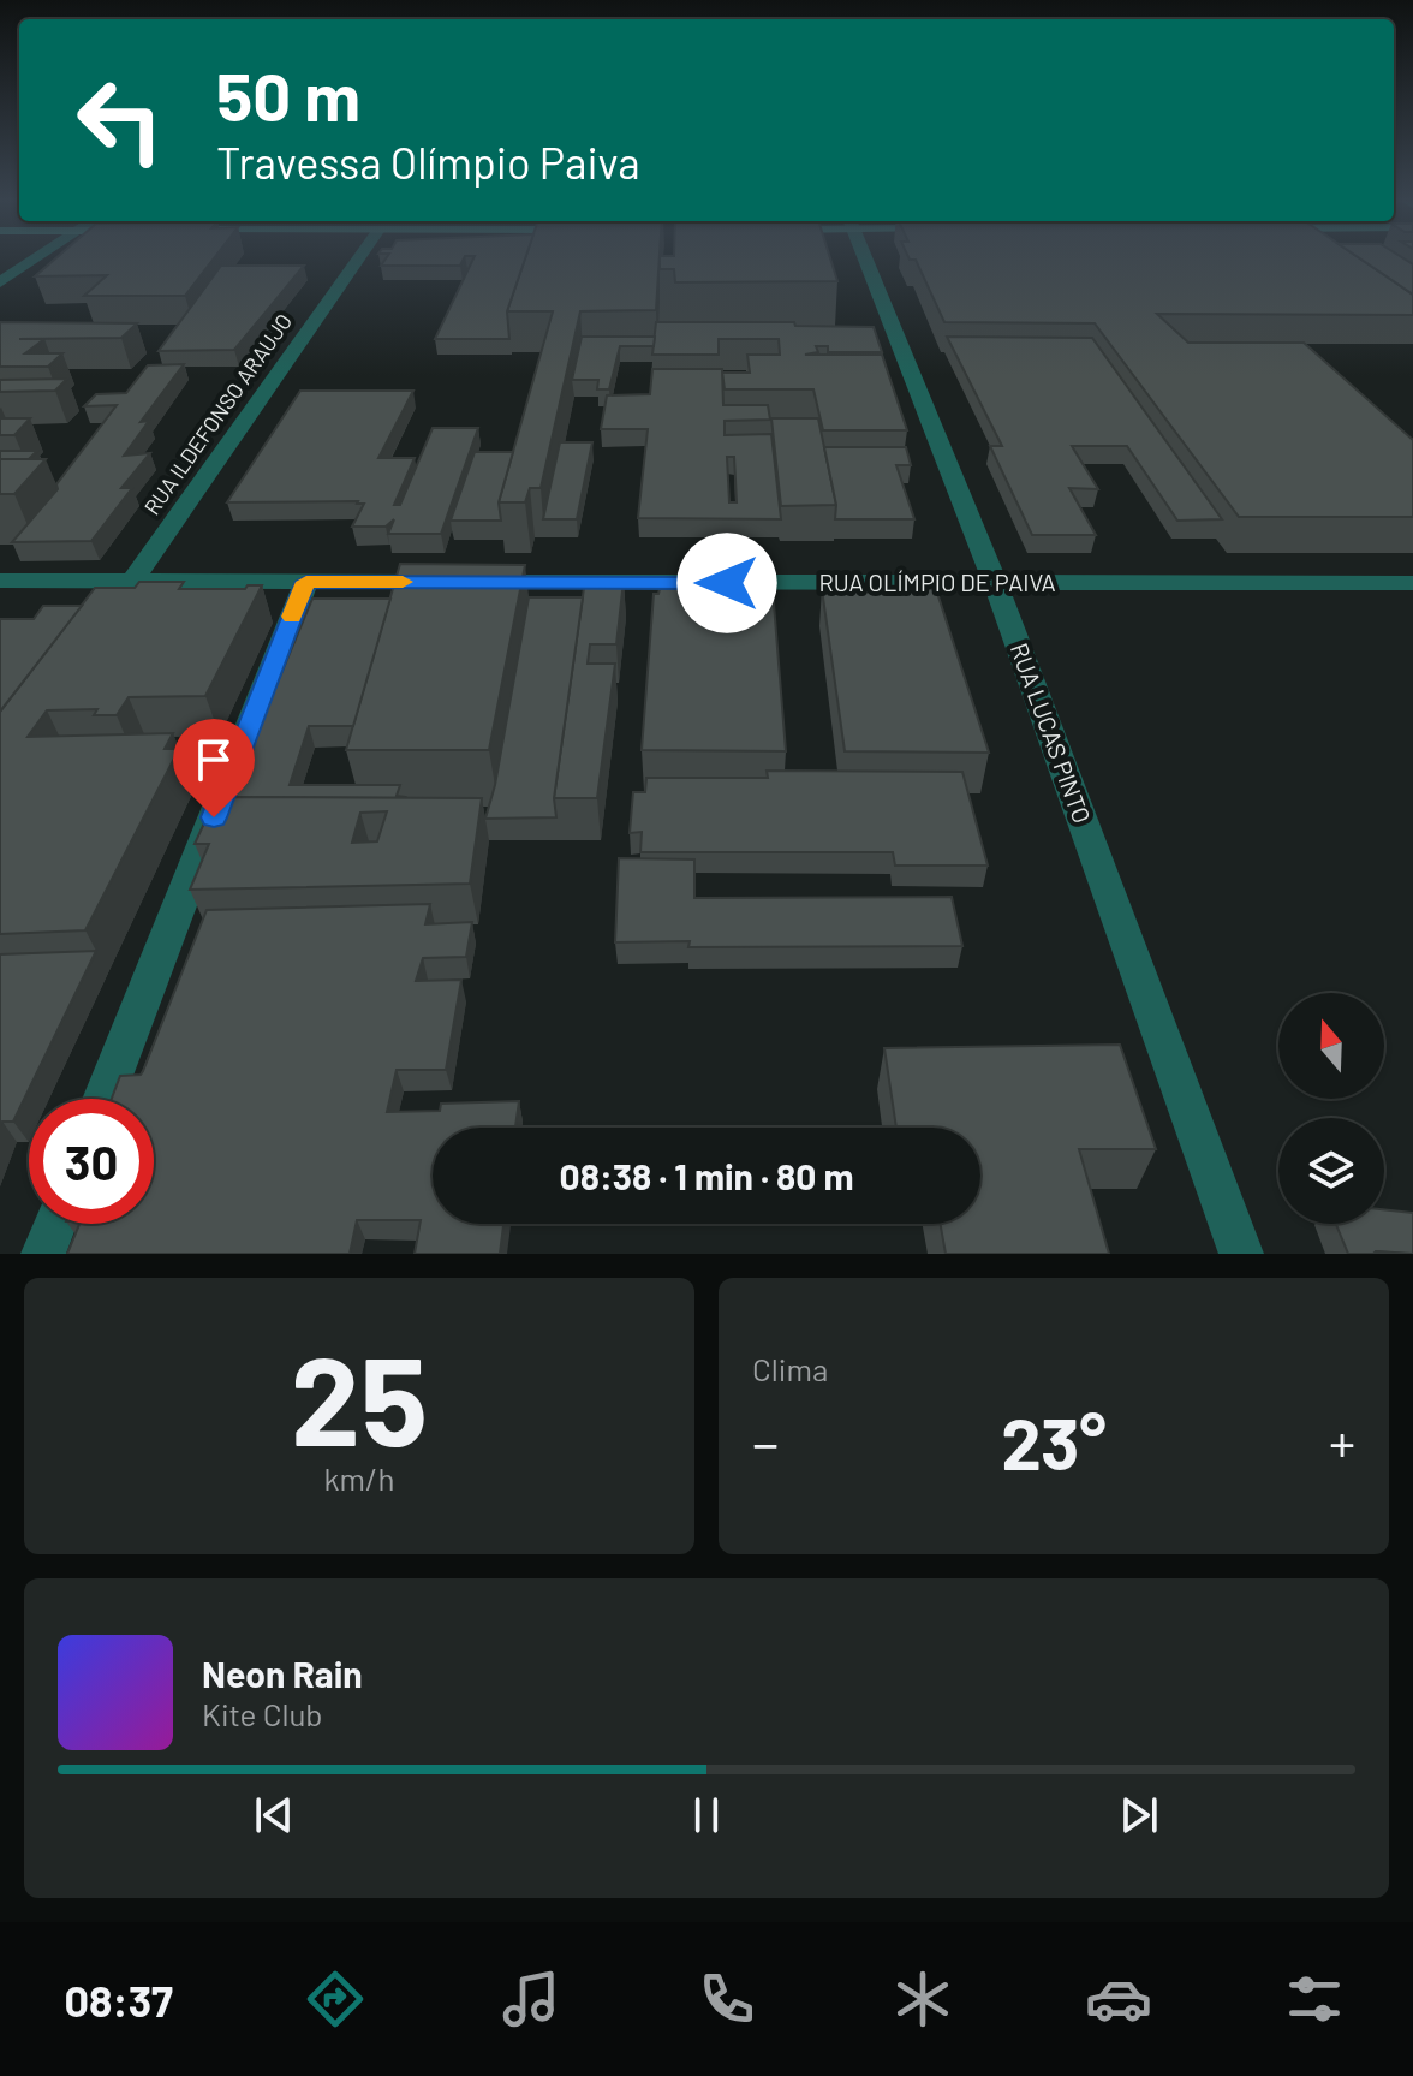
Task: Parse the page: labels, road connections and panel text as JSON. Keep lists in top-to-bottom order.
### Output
{
  "streets": {
    "street": ["RUA ILDEFONSO ARAUJO", "RUA OLÍMPIO DE PAIVA", "RUA LUCAS PINTO"]
  },
  "crossings": [
    ["RUA ILDEFONSO ARAUJO", "RUA OLÍMPIO DE PAIVA"],
    ["RUA OLÍMPIO DE PAIVA", "RUA LUCAS PINTO"]
  ],
  "north": "top",
  "page": {
    "turn": ["50 m", "Travessa Olímpio Paiva"],
    "limit": "30",
    "trip": "08:38 · 1 min · 80 m",
    "tile": [
      ["25", "km/h"],
      "Clima"
    ],
    "heat": ["−", "23°", "+"],
    "song": ["Neon Rain", "Kite Club"],
    "tabs": "08:37"
  }
}
